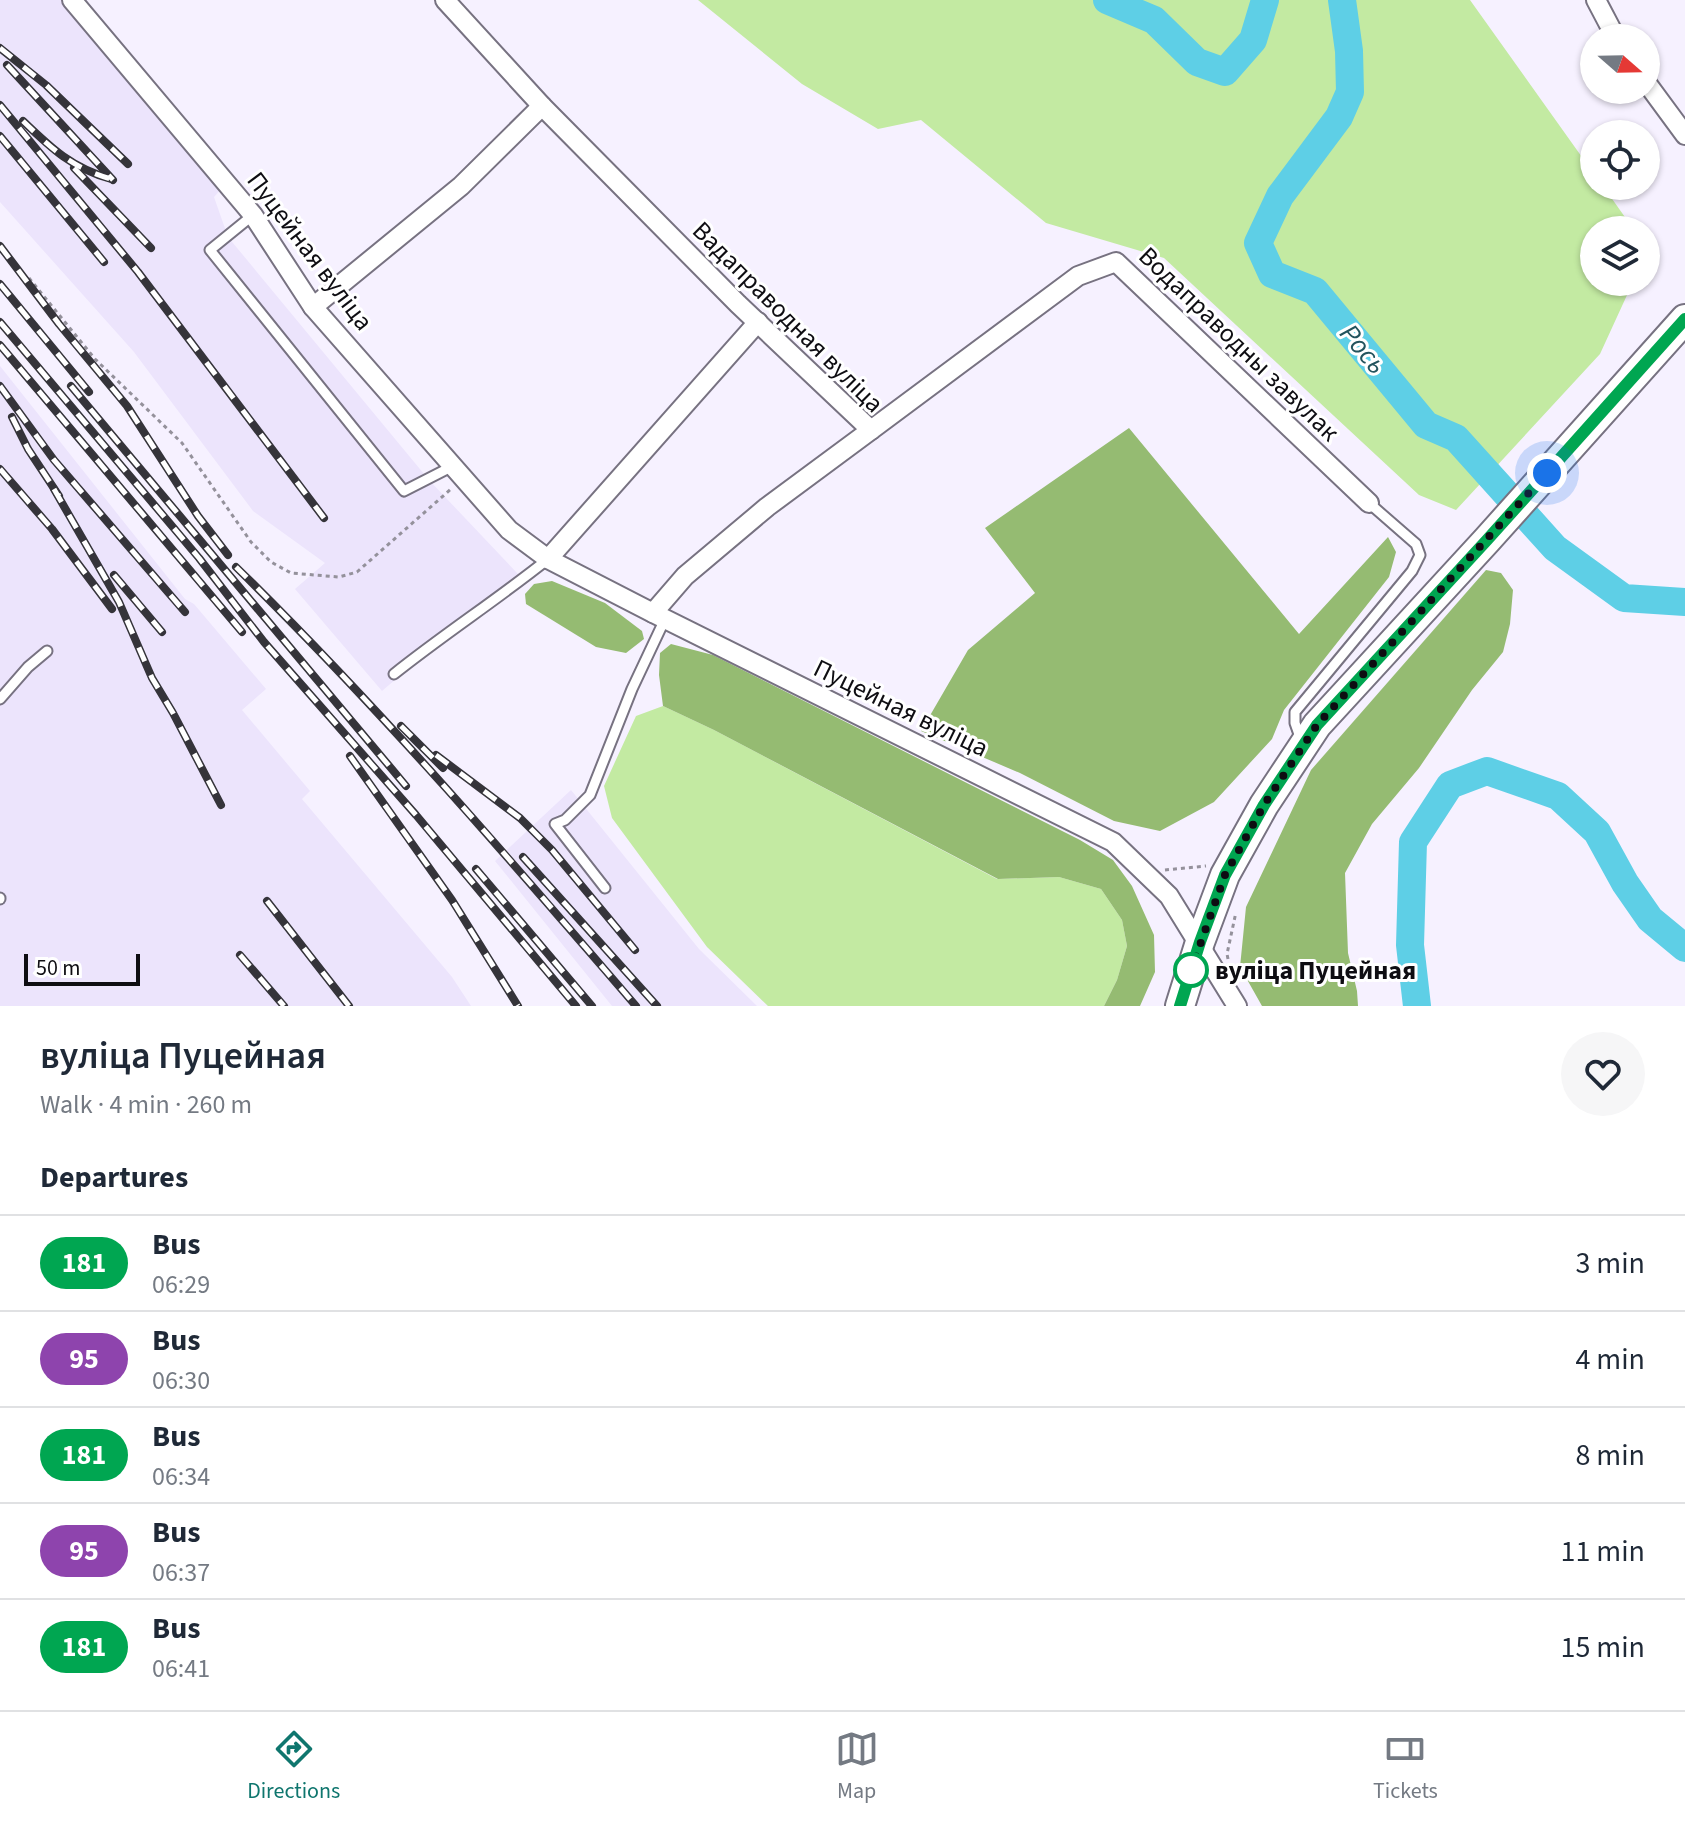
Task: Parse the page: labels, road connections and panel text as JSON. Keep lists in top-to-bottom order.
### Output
{
  "streets": {
    "street": ["Пуцейная вуліца", "Вадаправодная вуліца", "Водаправодны завулак"]
  },
  "crossings": [
    ["Пуцейная вуліца", "Вадаправодная вуліца"],
    ["Вадаправодная вуліца", "Водаправодны завулак"]
  ],
  "water": ["Рось"],
  "places": ["вуліца Пуцейная"],
  "lines": ["bus line 181"],
  "scale_bar": "50 m",
  "north": "right",
  "page": {
    "scale": "50 m",
    "heading": [
      ["вуліца Пуцейная", "Walk · 4 min · 260 m"],
      "Departures"
    ],
    "list": [
      {
        "mark": "181",
        "name": "Bus",
        "note": "06:29",
        "value": "3 min"
      },
      {
        "mark": "95",
        "name": "Bus",
        "note": "06:30",
        "value": "4 min"
      },
      {
        "mark": "181",
        "name": "Bus",
        "note": "06:34",
        "value": "8 min"
      },
      {
        "mark": "95",
        "name": "Bus",
        "note": "06:37",
        "value": "11 min"
      },
      {
        "mark": "181",
        "name": "Bus",
        "note": "06:41",
        "value": "15 min"
      }
    ],
    "tabs": ["Directions", "Map", "Tickets"]
  }
}
